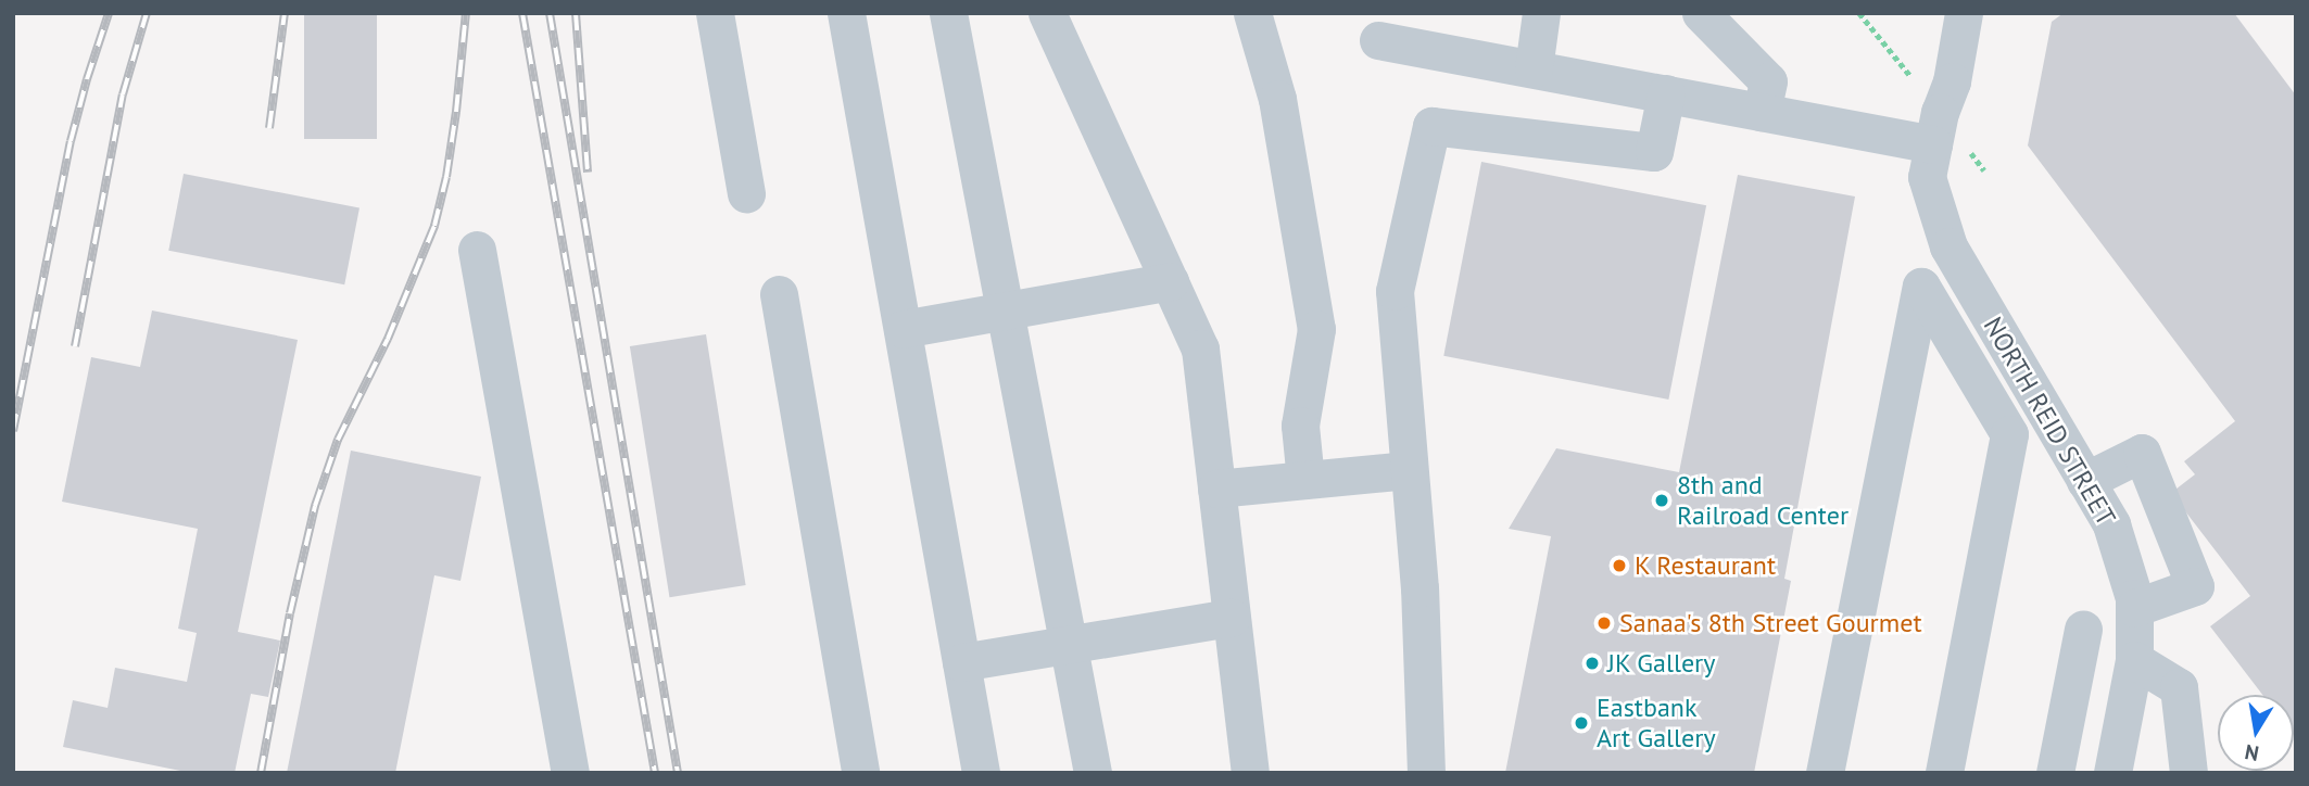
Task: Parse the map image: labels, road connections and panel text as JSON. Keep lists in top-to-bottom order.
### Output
{
  "streets": {
    "street": ["NORTH REID STREET"]
  },
  "places": [
    "8th and Railroad Center",
    "K Restaurant",
    "Sanaa's 8th Street Gourmet",
    "JK Gallery",
    "Eastbank Art Gallery"
  ],
  "north": "bottom"
}
